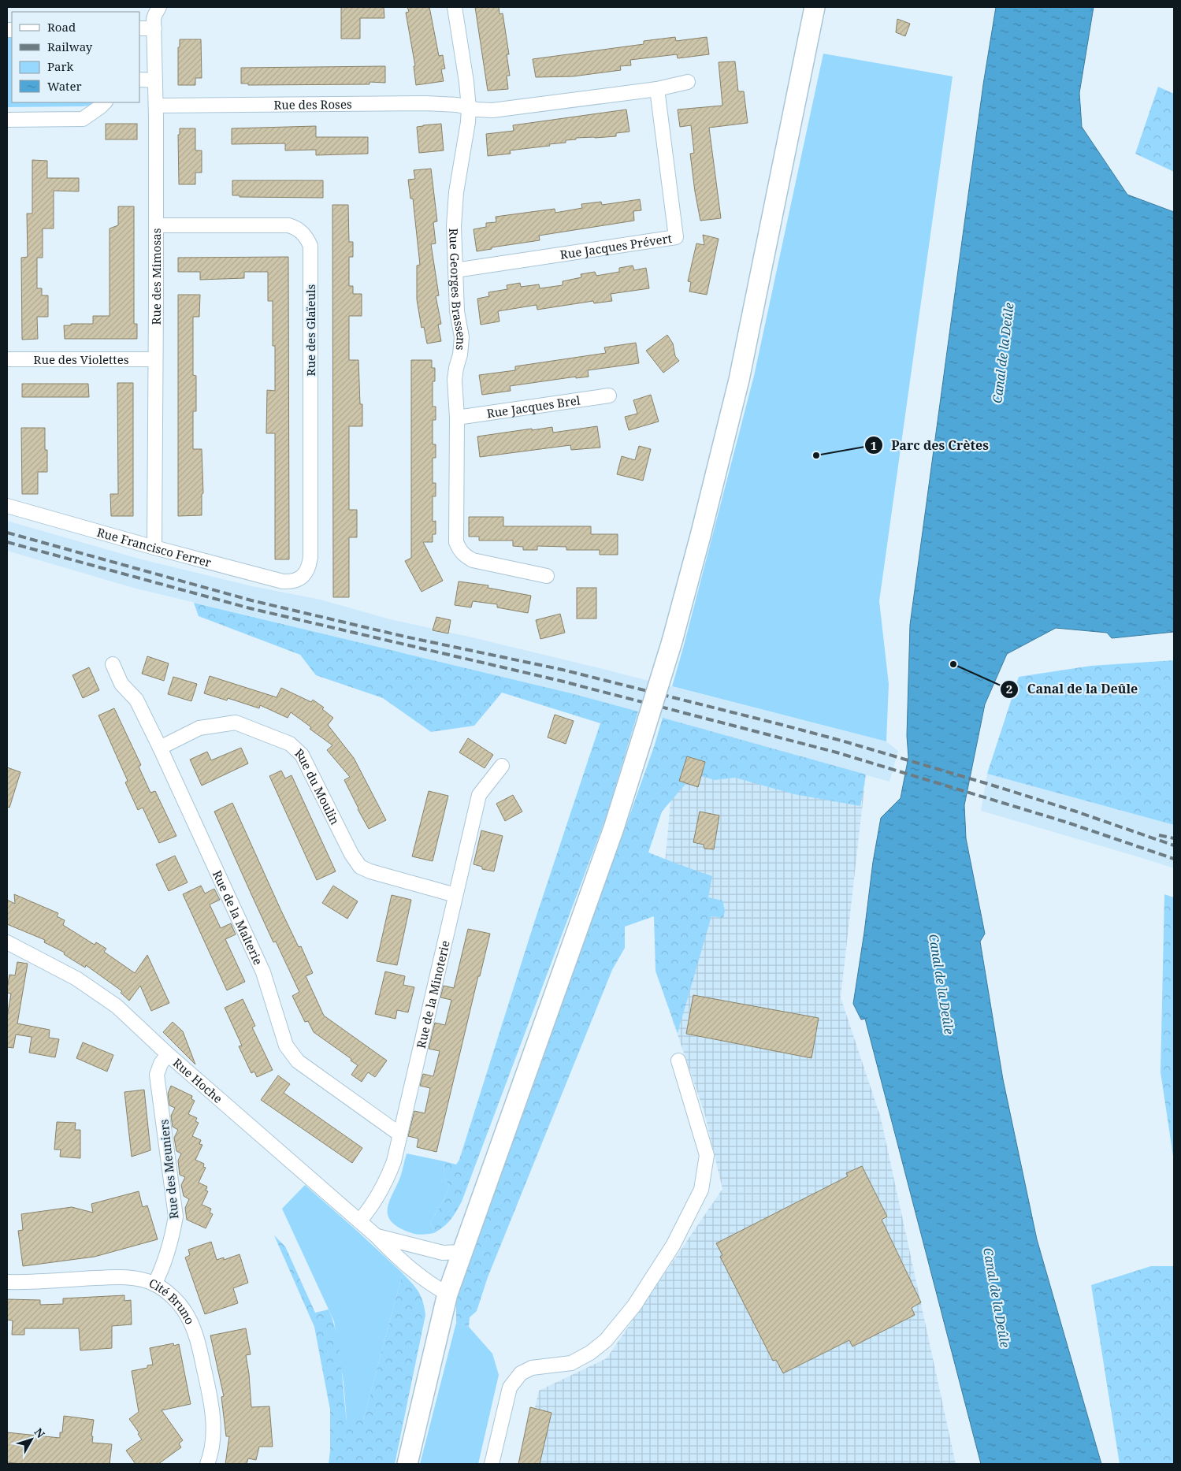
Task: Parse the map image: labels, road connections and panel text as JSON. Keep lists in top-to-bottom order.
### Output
{
  "streets": {
    "street": [
      "Rue des Roses",
      "Rue Jacques Prévert",
      "Rue des Mimosas",
      "Rue Georges Brassens",
      "Rue des Glaïeuls",
      "Rue des Violettes",
      "Rue Jacques Brel",
      "Rue Francisco Ferrer",
      "Rue du Moulin",
      "Rue de la Malterie",
      "Rue de la Minoterie",
      "Rue Hoche",
      "Rue des Meuniers",
      "Cité Bruno"
    ]
  },
  "crossings": [
    ["Rue des Roses", "Rue des Mimosas"],
    ["Rue des Roses", "Rue Georges Brassens"],
    ["Rue Jacques Prévert", "Rue Georges Brassens"],
    ["Rue des Mimosas", "Rue des Glaïeuls"],
    ["Rue des Mimosas", "Rue des Violettes"],
    ["Rue des Mimosas", "Rue Francisco Ferrer"],
    ["Rue Georges Brassens", "Rue Jacques Brel"],
    ["Rue des Glaïeuls", "Rue Francisco Ferrer"],
    ["Rue du Moulin", "Rue de la Malterie"],
    ["Rue du Moulin", "Rue de la Minoterie"],
    ["Rue de la Malterie", "Rue de la Minoterie"],
    ["Rue de la Minoterie", "Rue Hoche"],
    ["Rue Hoche", "Rue des Meuniers"],
    ["Rue des Meuniers", "Cité Bruno"]
  ],
  "water": ["Canal de la Deûle"],
  "places": ["Parc des Crètes", "Canal de la Deûle"],
  "legend": [
    "Road",
    "Railway",
    "Park",
    "Water"
  ],
  "north": "top right"
}
